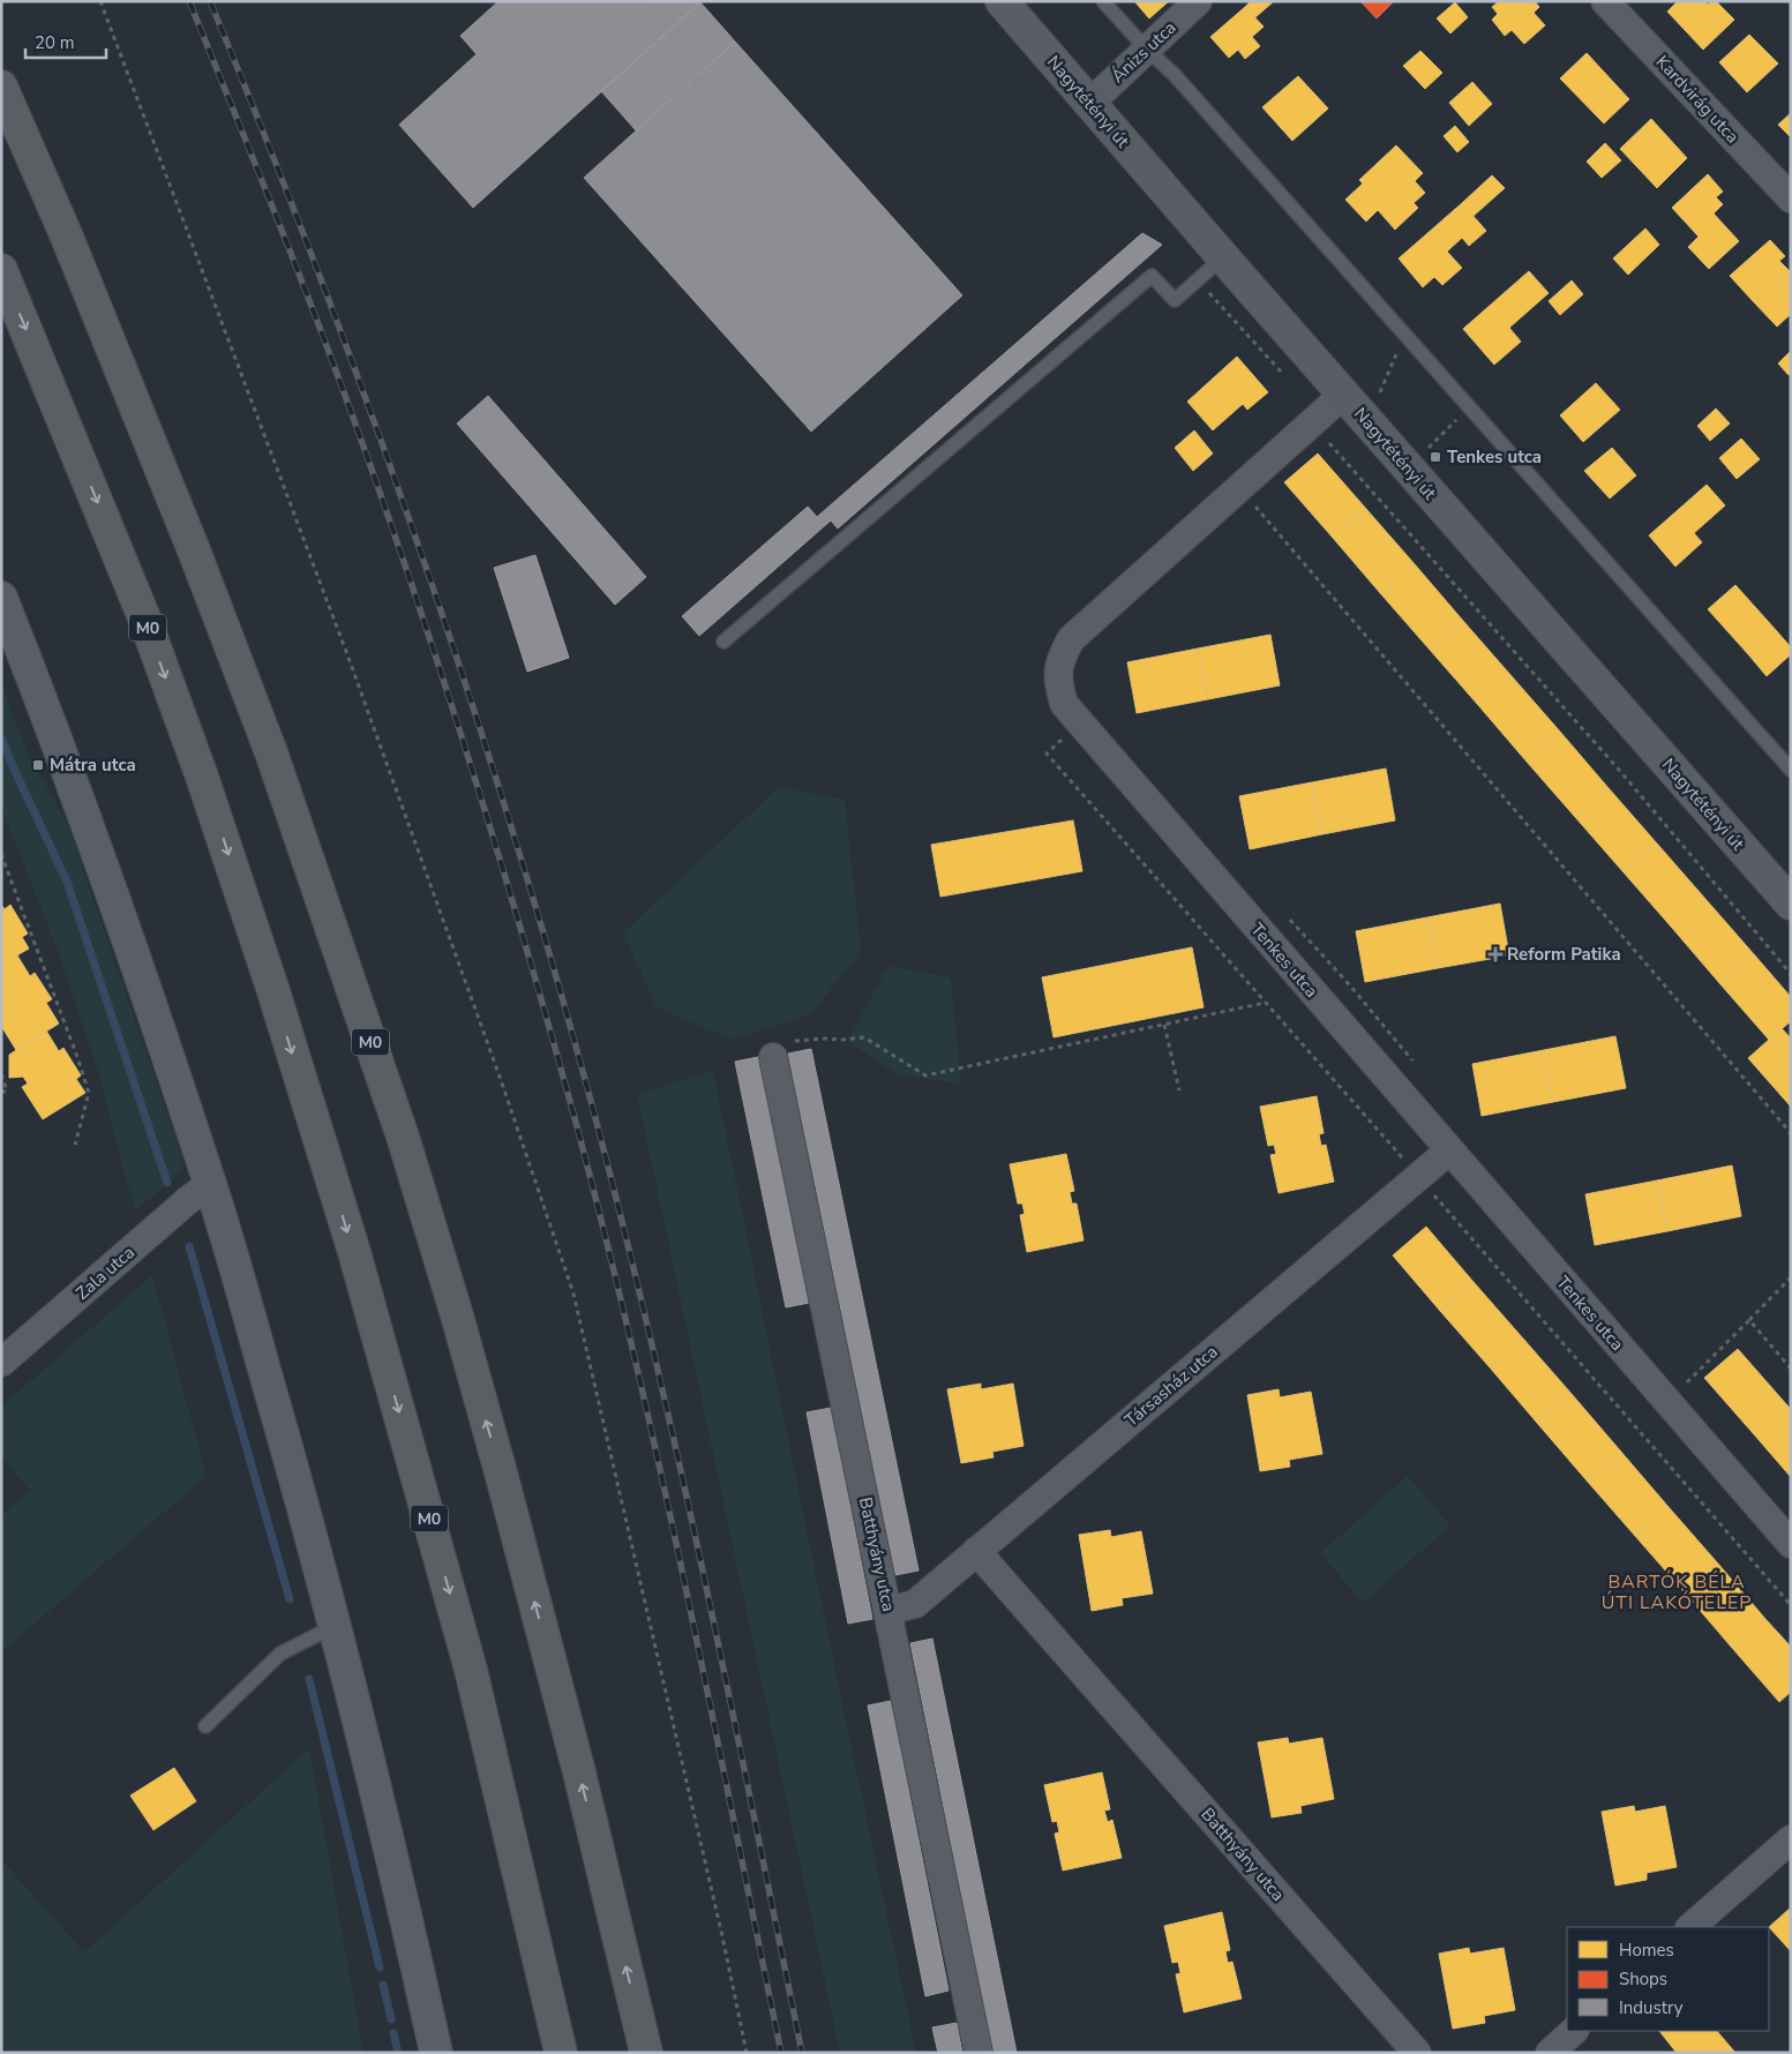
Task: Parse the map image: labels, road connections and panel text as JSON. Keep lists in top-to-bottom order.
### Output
{
  "streets": {
    "highway": ["M0"],
    "main road": ["Nagytétényi út"],
    "street": [
      "Ánizs utca",
      "Kardvirág utca",
      "Tenkes utca",
      "Zala utca",
      "Társasház utca",
      "Batthyány utca"
    ]
  },
  "crossings": [
    ["Ánizs utca", "Nagytétényi út"],
    ["Nagytétényi út", "Tenkes utca"],
    ["Tenkes utca", "Társasház utca"],
    ["Társasház utca", "Batthyány utca"]
  ],
  "districts": ["BARTÓK BÉLA ÚTI LAKÓTELEP"],
  "places": {
    "transit": ["Tenkes utca", "Mátra utca"],
    "health": ["Reform Patika"]
  },
  "legend": ["Homes", "Shops", "Industry"],
  "scale_bar": "20 m"
}
